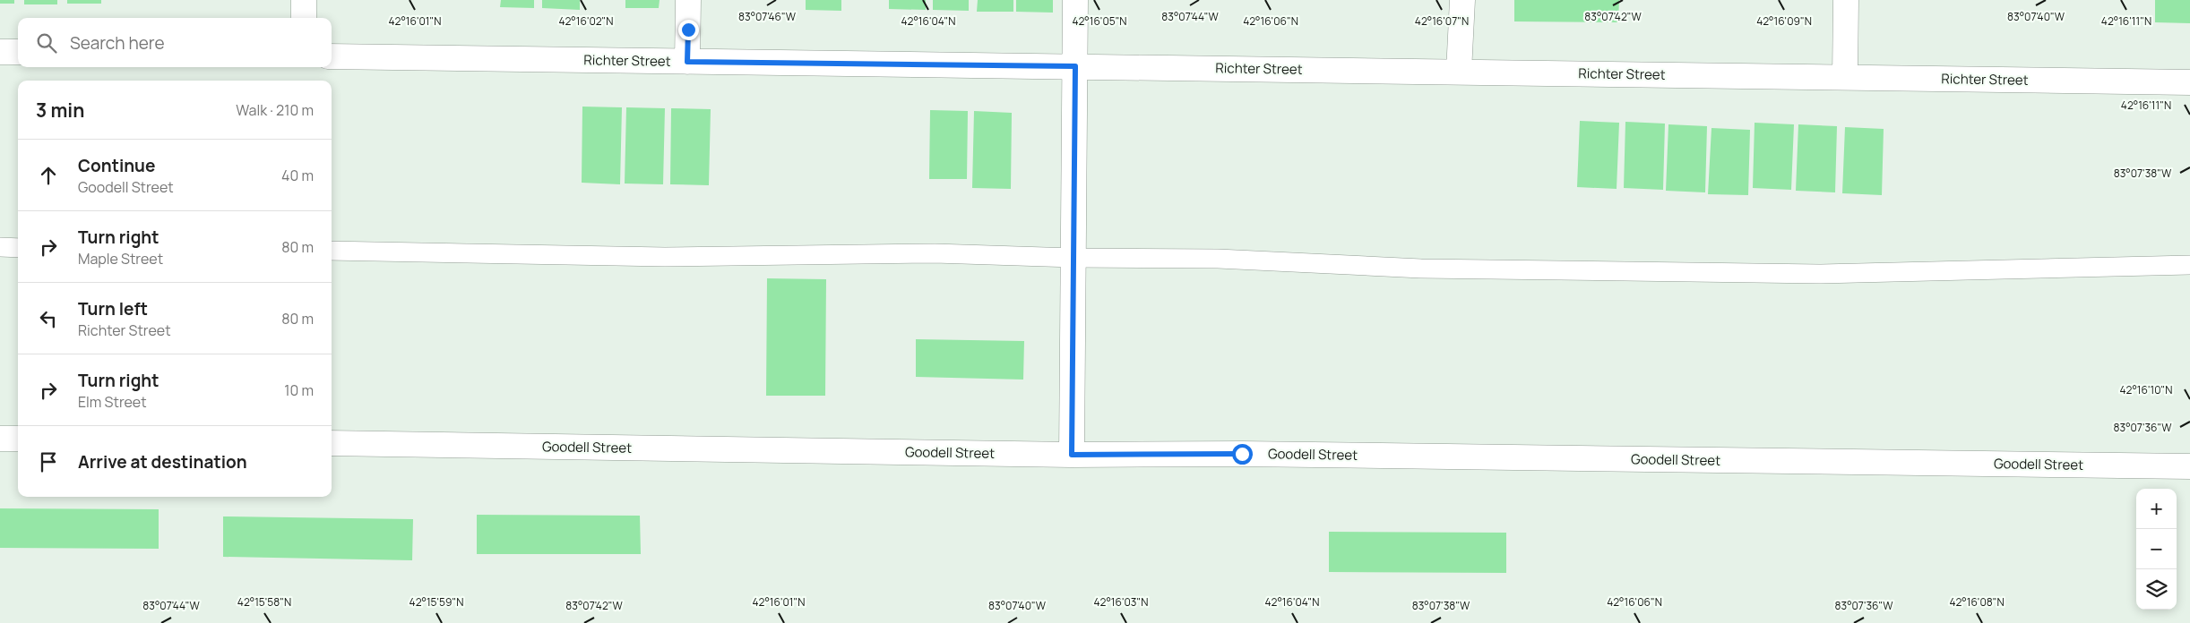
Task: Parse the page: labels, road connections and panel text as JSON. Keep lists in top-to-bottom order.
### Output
{
  "streets": {
    "street": ["Richter Street", "Goodell Street"]
  },
  "page": {
    "search": "Search here",
    "heading": ["3 min", "Walk · 210 m"],
    "list": [
      ["Continue", "Goodell Street", "40 m"],
      ["Turn right", "Maple Street", "80 m"],
      ["Turn left", "Richter Street", "80 m"],
      ["Turn right", "Elm Street", "10 m"],
      "Arrive at destination"
    ],
    "map_buttons": ["+", "−"]
  },
  "coordinates": [
    "83°07'46\"W",
    "83°07'44\"W",
    "83°07'42\"W",
    "83°07'40\"W",
    "42°16'01\"N",
    "42°16'02\"N",
    "42°16'04\"N",
    "42°16'06\"N",
    "42°16'07\"N",
    "42°16'09\"N",
    "42°16'11\"N",
    "42°16'05\"N",
    "83°07'38\"W",
    "42°16'10\"N",
    "83°07'36\"W",
    "42°15'58\"N",
    "42°15'59\"N",
    "42°16'03\"N",
    "42°16'08\"N"
  ]
}
